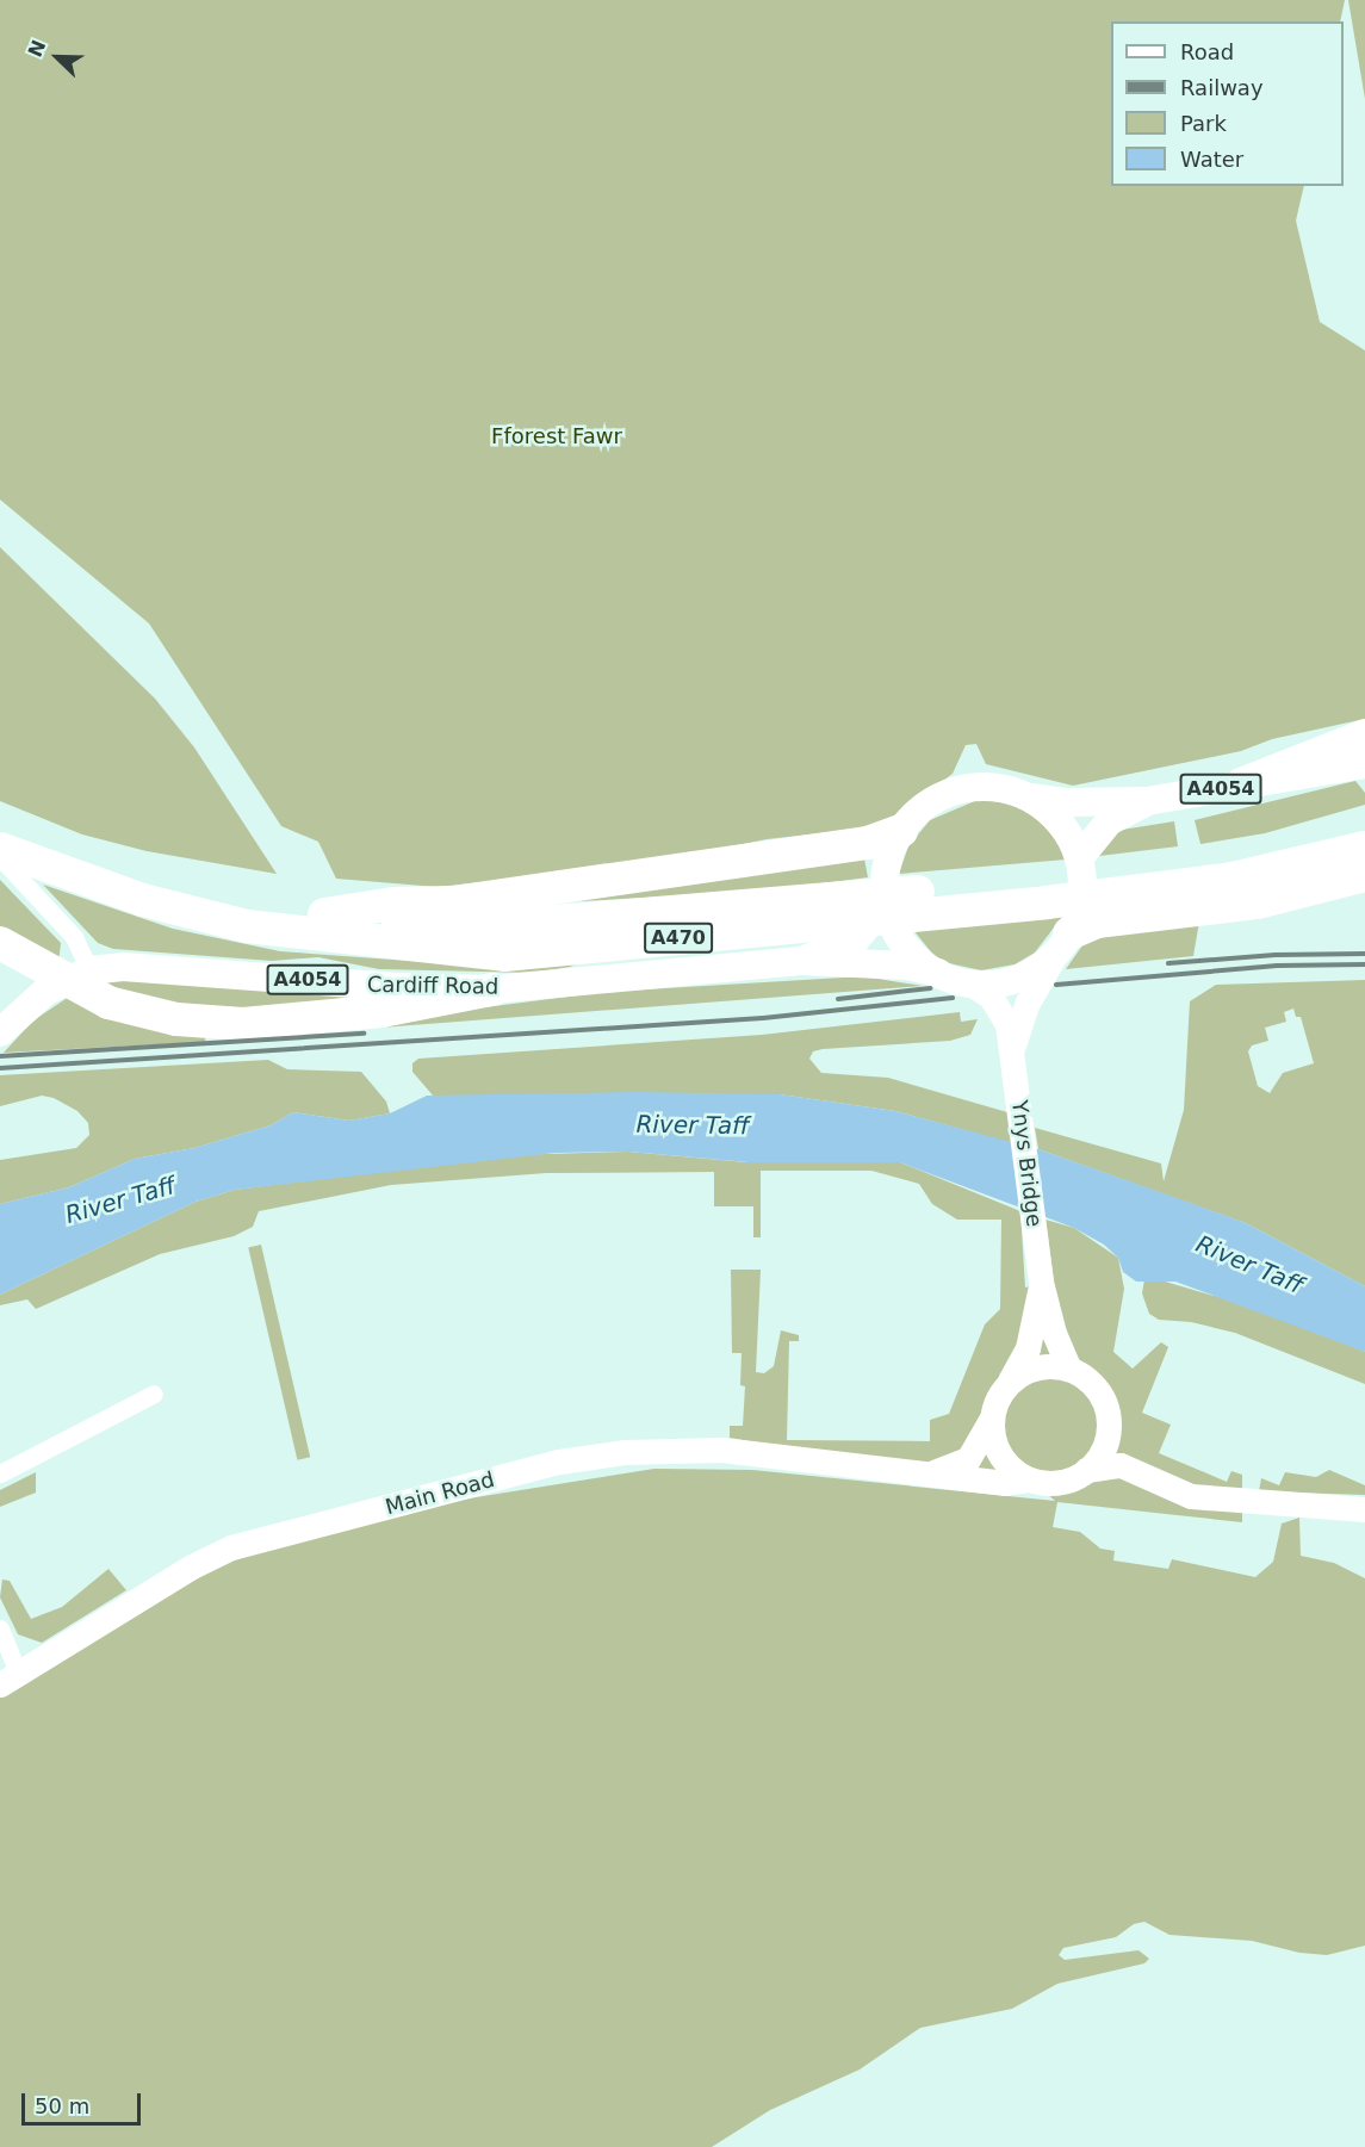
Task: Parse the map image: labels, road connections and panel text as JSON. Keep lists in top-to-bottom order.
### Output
{
  "streets": {
    "highway": ["A470"],
    "main road": [
      "A4054",
      "Cardiff Road",
      "Ynys Bridge",
      "Main Road"
    ]
  },
  "crossings": [
    ["A4054", "Cardiff Road"],
    ["A4054", "Ynys Bridge"],
    ["Cardiff Road", "Ynys Bridge"],
    ["Ynys Bridge", "Main Road"]
  ],
  "water": ["River Taff"],
  "parks": ["Fforest Fawr"],
  "legend": [
    "Road",
    "Railway",
    "Park",
    "Water"
  ],
  "scale_bar": "50 m",
  "north": "top left"
}
